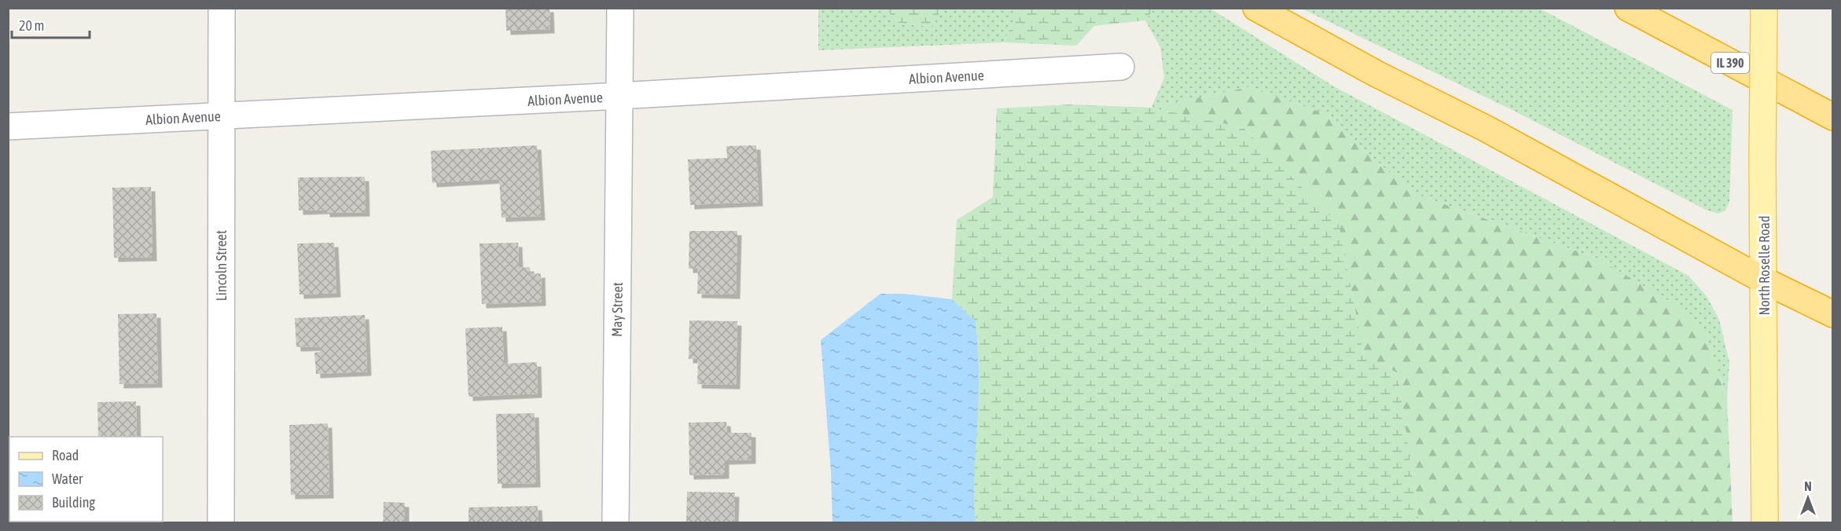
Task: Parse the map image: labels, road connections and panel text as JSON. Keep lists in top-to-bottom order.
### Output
{
  "streets": {
    "highway": ["IL 390"],
    "main road": ["North Roselle Road"],
    "street": ["Albion Avenue", "Lincoln Street", "May Street"]
  },
  "crossings": [
    ["Albion Avenue", "Lincoln Street"],
    ["Albion Avenue", "May Street"]
  ],
  "legend": ["Road", "Water", "Building"],
  "scale_bar": "20 m",
  "north": "top"
}
